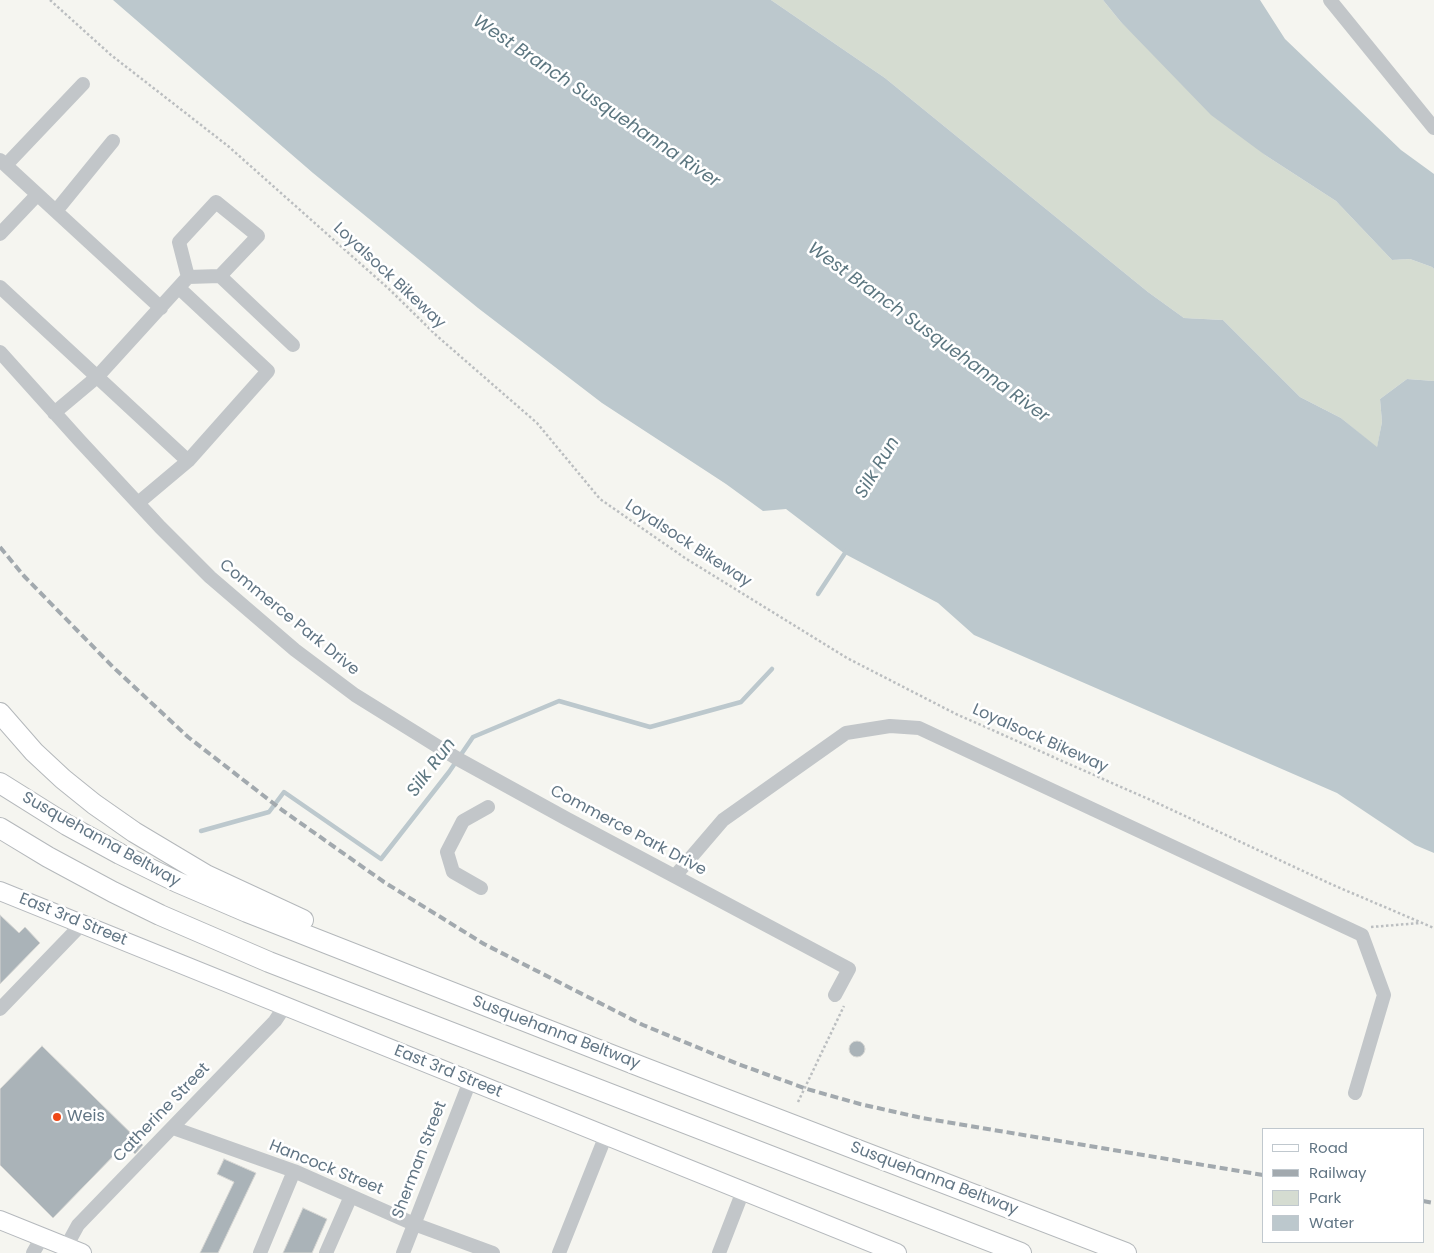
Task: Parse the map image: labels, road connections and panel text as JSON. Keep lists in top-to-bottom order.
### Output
{
  "streets": {
    "highway": ["Susquehanna Beltway"],
    "main road": ["East 3rd Street"],
    "street": [
      "Commerce Park Drive",
      "Catherine Street",
      "Sherman Street",
      "Hancock Street"
    ],
    "path": ["Loyalsock Bikeway"]
  },
  "crossings": [
    ["East 3rd Street", "Catherine Street"],
    ["East 3rd Street", "Sherman Street"],
    ["Catherine Street", "Hancock Street"],
    ["Sherman Street", "Hancock Street"]
  ],
  "water": ["West Branch Susquehanna River", "Silk Run"],
  "places": ["Weis"],
  "legend": [
    "Road",
    "Railway",
    "Park",
    "Water"
  ]
}
